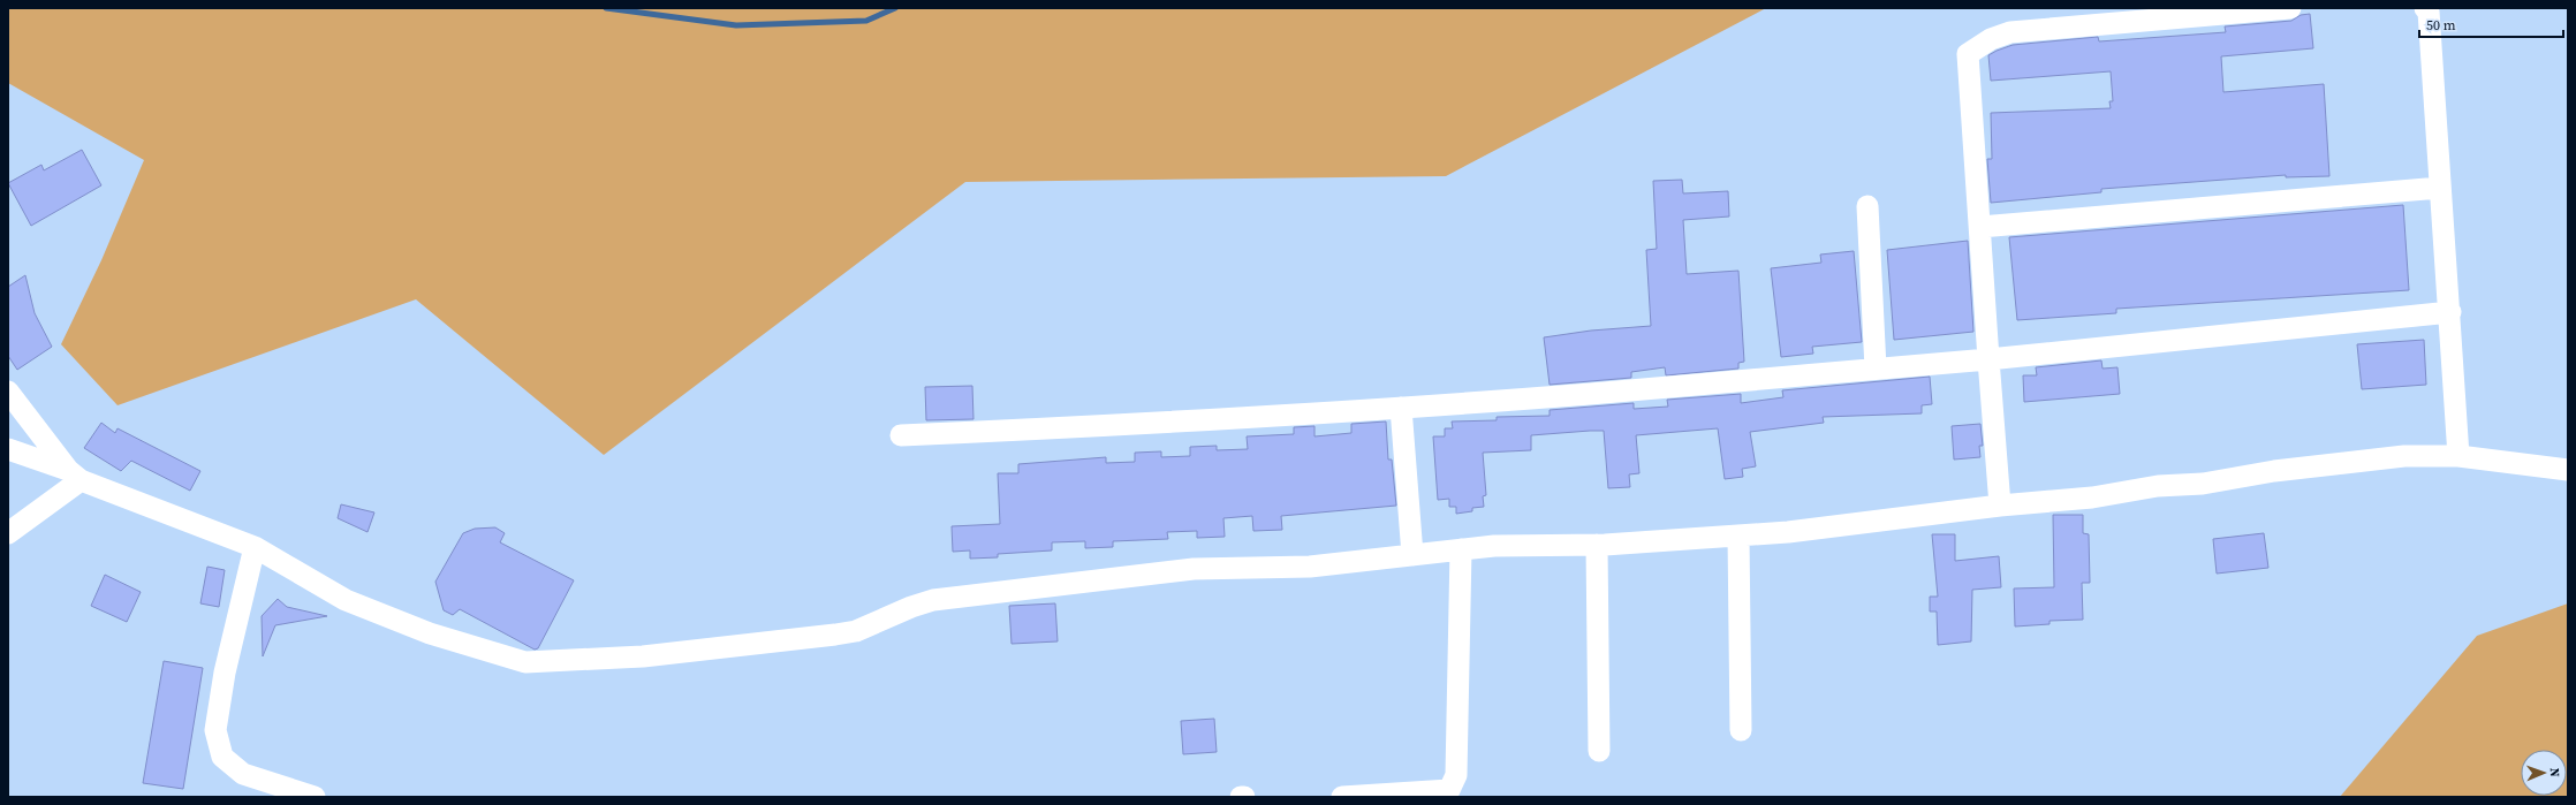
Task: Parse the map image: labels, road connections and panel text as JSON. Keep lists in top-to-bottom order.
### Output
{
  "scale_bar": "50 m",
  "north": "right"
}
